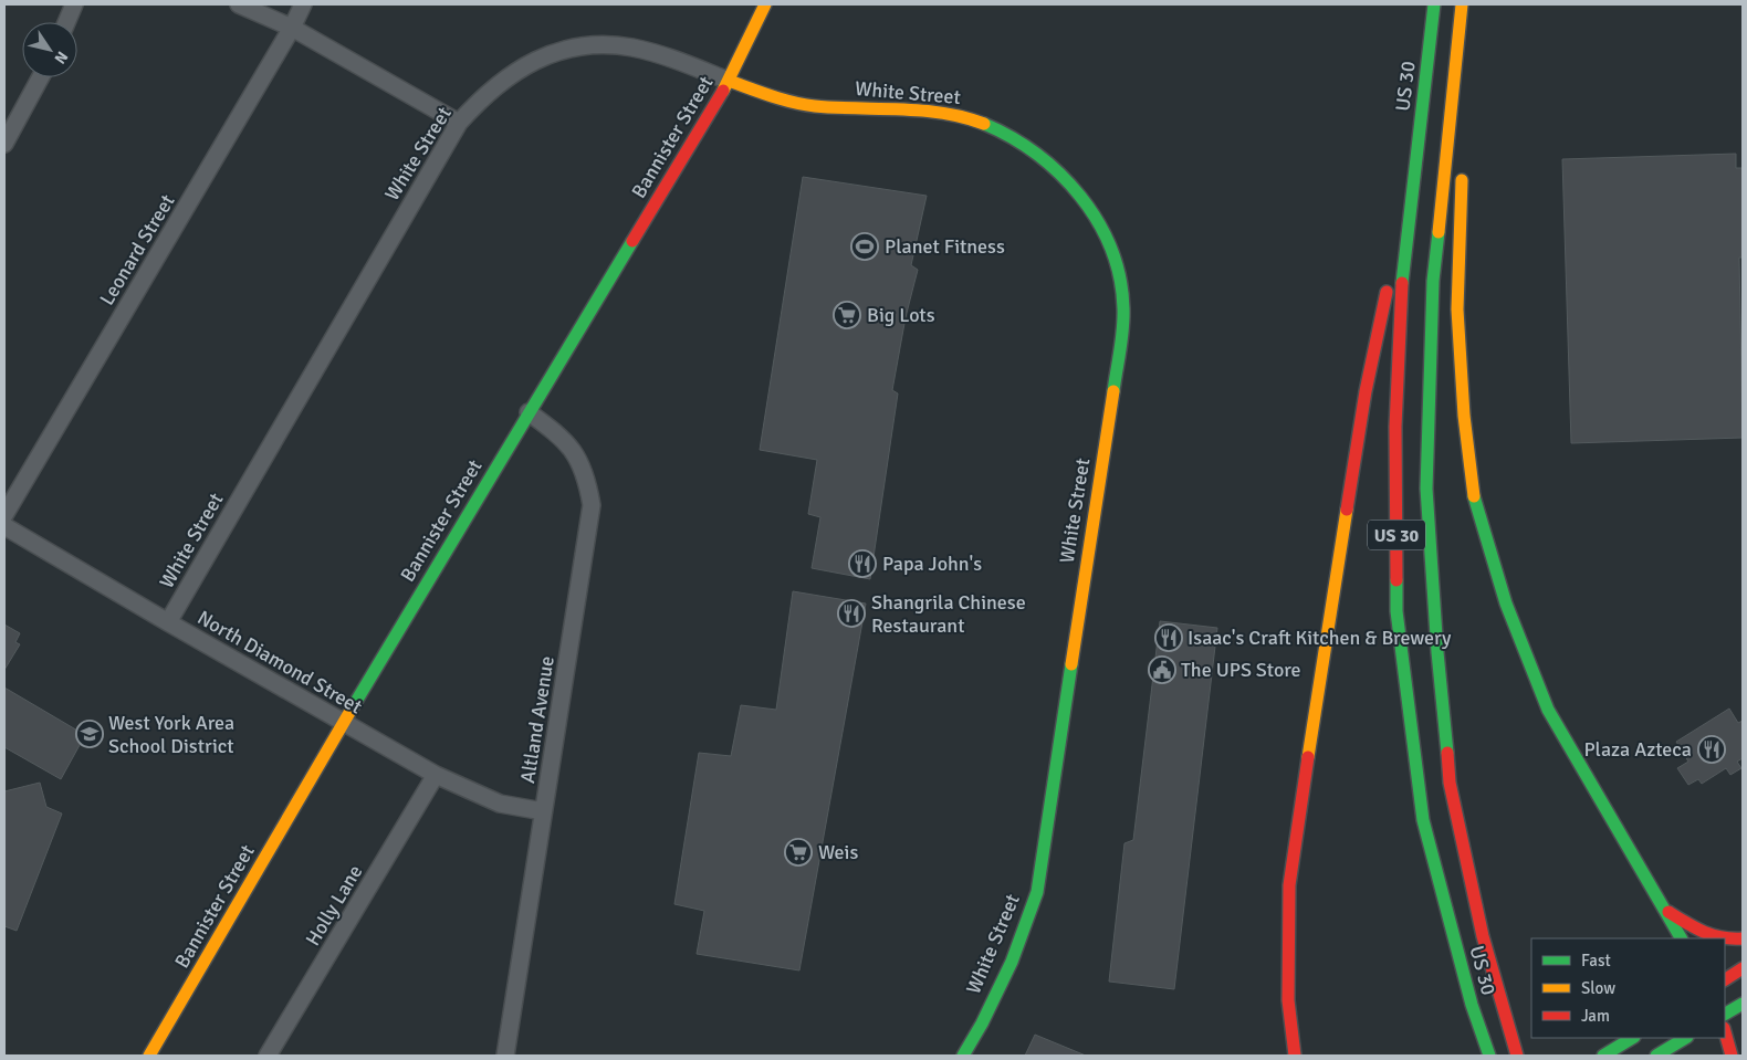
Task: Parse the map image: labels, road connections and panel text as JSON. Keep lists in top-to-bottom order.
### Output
{
  "streets": {
    "main road": ["US 30", "White Street", "Bannister Street"],
    "street": [
      "Leonard Street",
      "North Diamond Street",
      "Altland Avenue",
      "Holly Lane"
    ]
  },
  "crossings": [
    ["White Street", "Bannister Street"],
    ["White Street", "North Diamond Street"],
    ["Bannister Street", "North Diamond Street"],
    ["Bannister Street", "Altland Avenue"],
    ["North Diamond Street", "Altland Avenue"],
    ["North Diamond Street", "Holly Lane"]
  ],
  "places": {
    "sports": ["Planet Fitness"],
    "supermarket": ["Big Lots", "Weis"],
    "restaurant": [
      "Papa John's",
      "Shangrila Chinese Restaurant",
      "Isaac's Craft Kitchen & Brewery",
      "Plaza Azteca"
    ],
    "public building": ["The UPS Store"],
    "school or university": ["West York Area School District"]
  },
  "legend": ["Fast", "Slow", "Jam"],
  "north": "bottom right"
}
